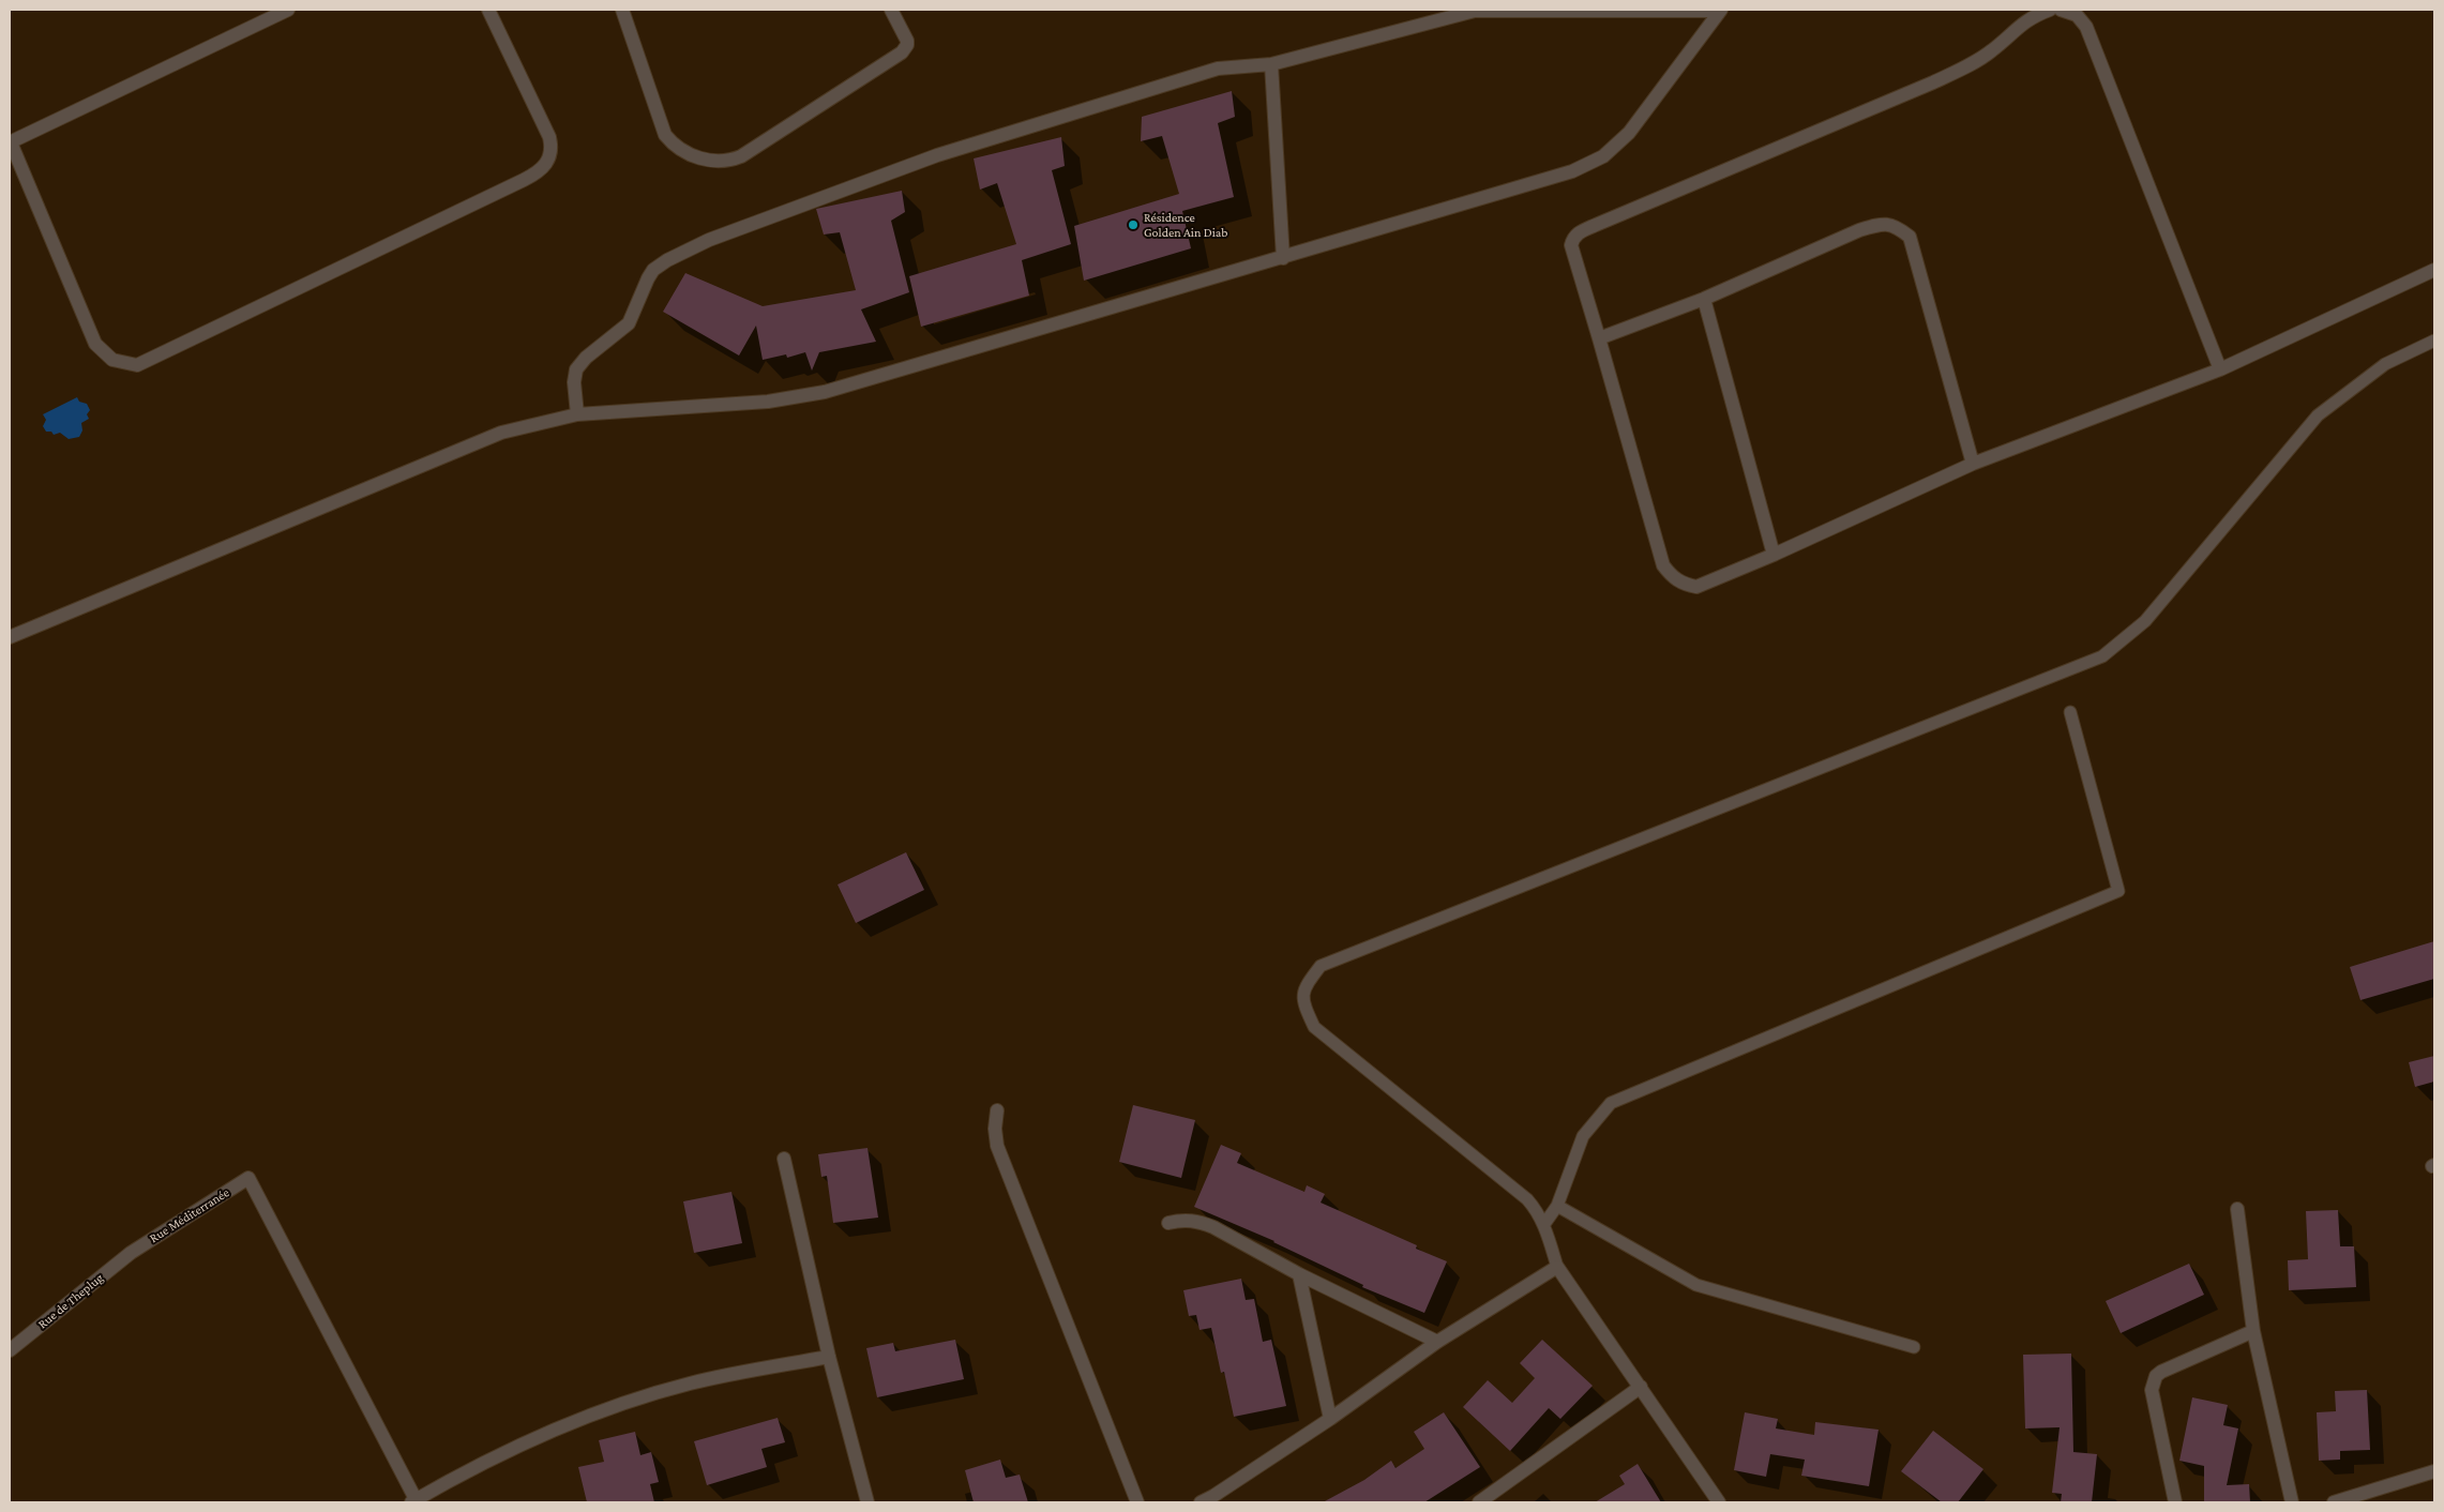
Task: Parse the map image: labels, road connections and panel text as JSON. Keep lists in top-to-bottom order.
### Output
{
  "streets": {
    "street": ["Rue Méditerranée", "Rue de Theplug"]
  },
  "crossings": [
    ["Rue Méditerranée", "Rue de Theplug"]
  ],
  "places": ["Résidence Golden Ain Diab"]
}
